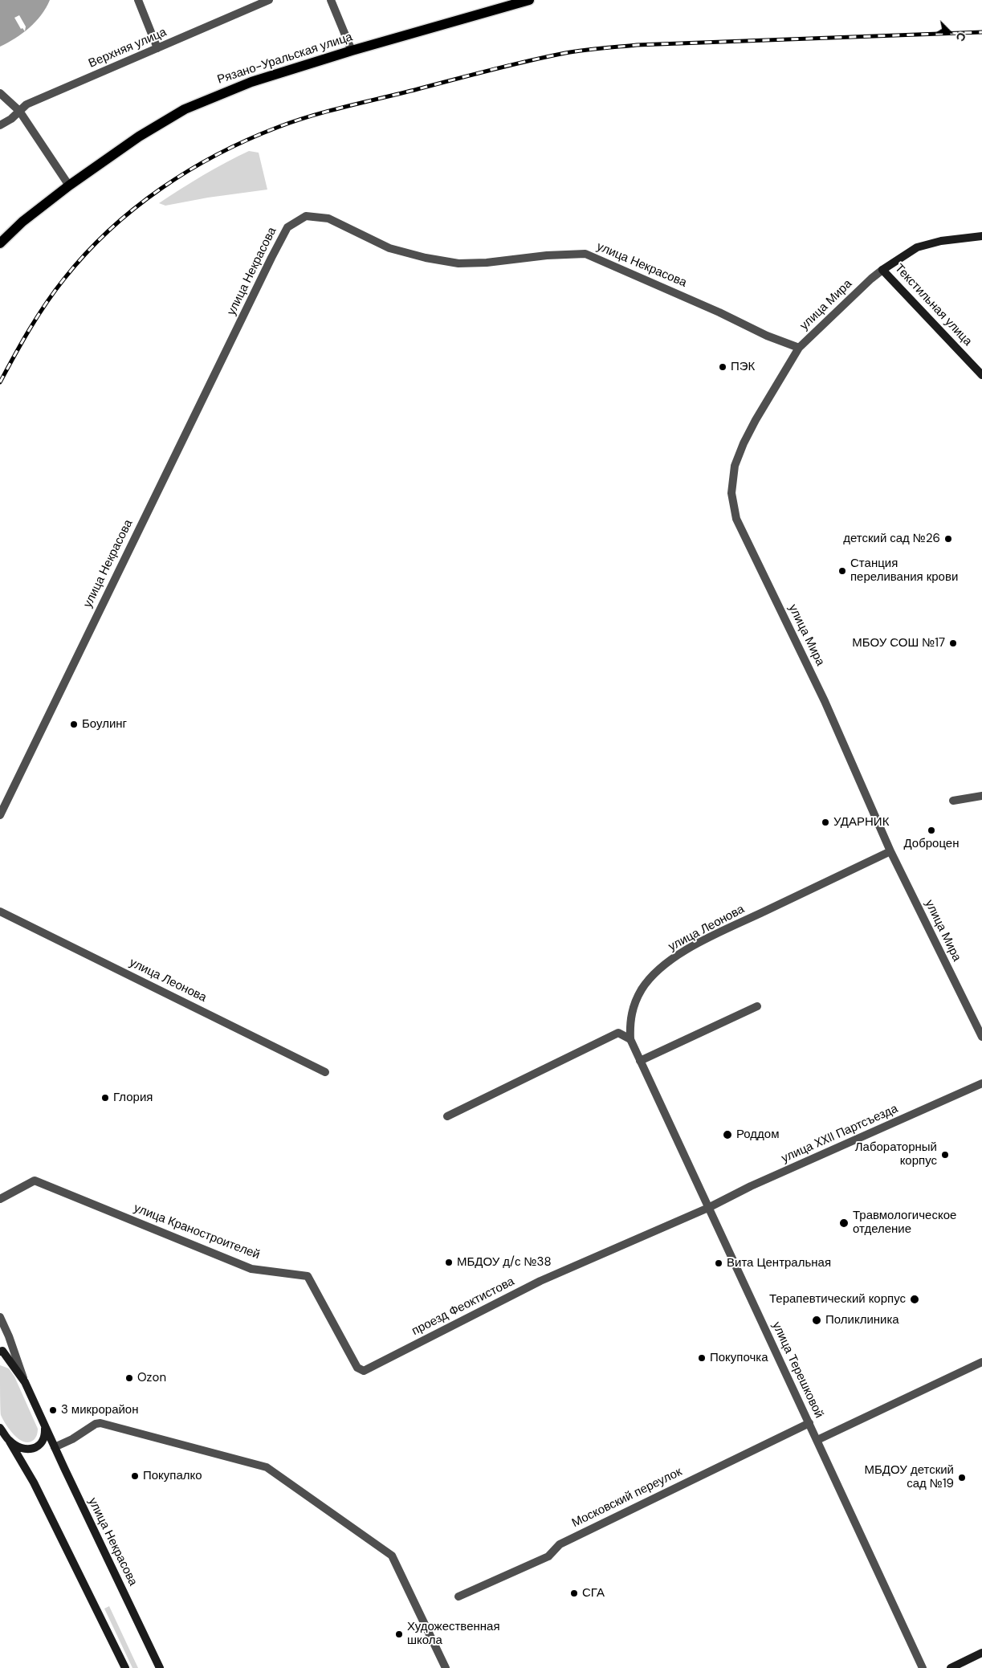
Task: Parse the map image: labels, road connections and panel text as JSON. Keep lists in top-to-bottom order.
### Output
{
  "streets": {
    "main road": ["Рязано-Уральская улица", "улица Некрасова", "Текстильная улица"],
    "street": [
      "Верхняя улица",
      "улица Мира",
      "улица Леонова",
      "улица XXII Партсъезда",
      "улица Краностроителей",
      "проезд Феоктистова",
      "улица Терешковой",
      "Московский переулок"
    ]
  },
  "crossings": [
    ["улица Некрасова", "улица Мира"],
    ["улица Мира", "Текстильная улица"],
    ["улица Мира", "улица Леонова"],
    ["улица Леонова", "улица Терешковой"],
    ["улица XXII Партсъезда", "проезд Феоктистова"],
    ["улица XXII Партсъезда", "улица Терешковой"],
    ["улица Краностроителей", "проезд Феоктистова"],
    ["проезд Феоктистова", "улица Терешковой"],
    ["улица Терешковой", "Московский переулок"]
  ],
  "places": [
    "ПЭК",
    "детский сад №26",
    "Станция переливания крови",
    "МБОУ СОШ №17",
    "Боулинг",
    "УДАРНИК",
    "Доброцен",
    "Глория",
    "Роддом",
    "Лабораторный корпус",
    "Травмологическое отделение",
    "МБДОУ д/с №38",
    "Вита Центральная",
    "Терапевтический корпус",
    "Поликлиника",
    "Покупочка",
    "Ozon",
    "3 микрорайон",
    "Покупалко",
    "МБДОУ детский сад №19",
    "СГА",
    "Художественная школа"
  ],
  "north": "bottom right"
}
